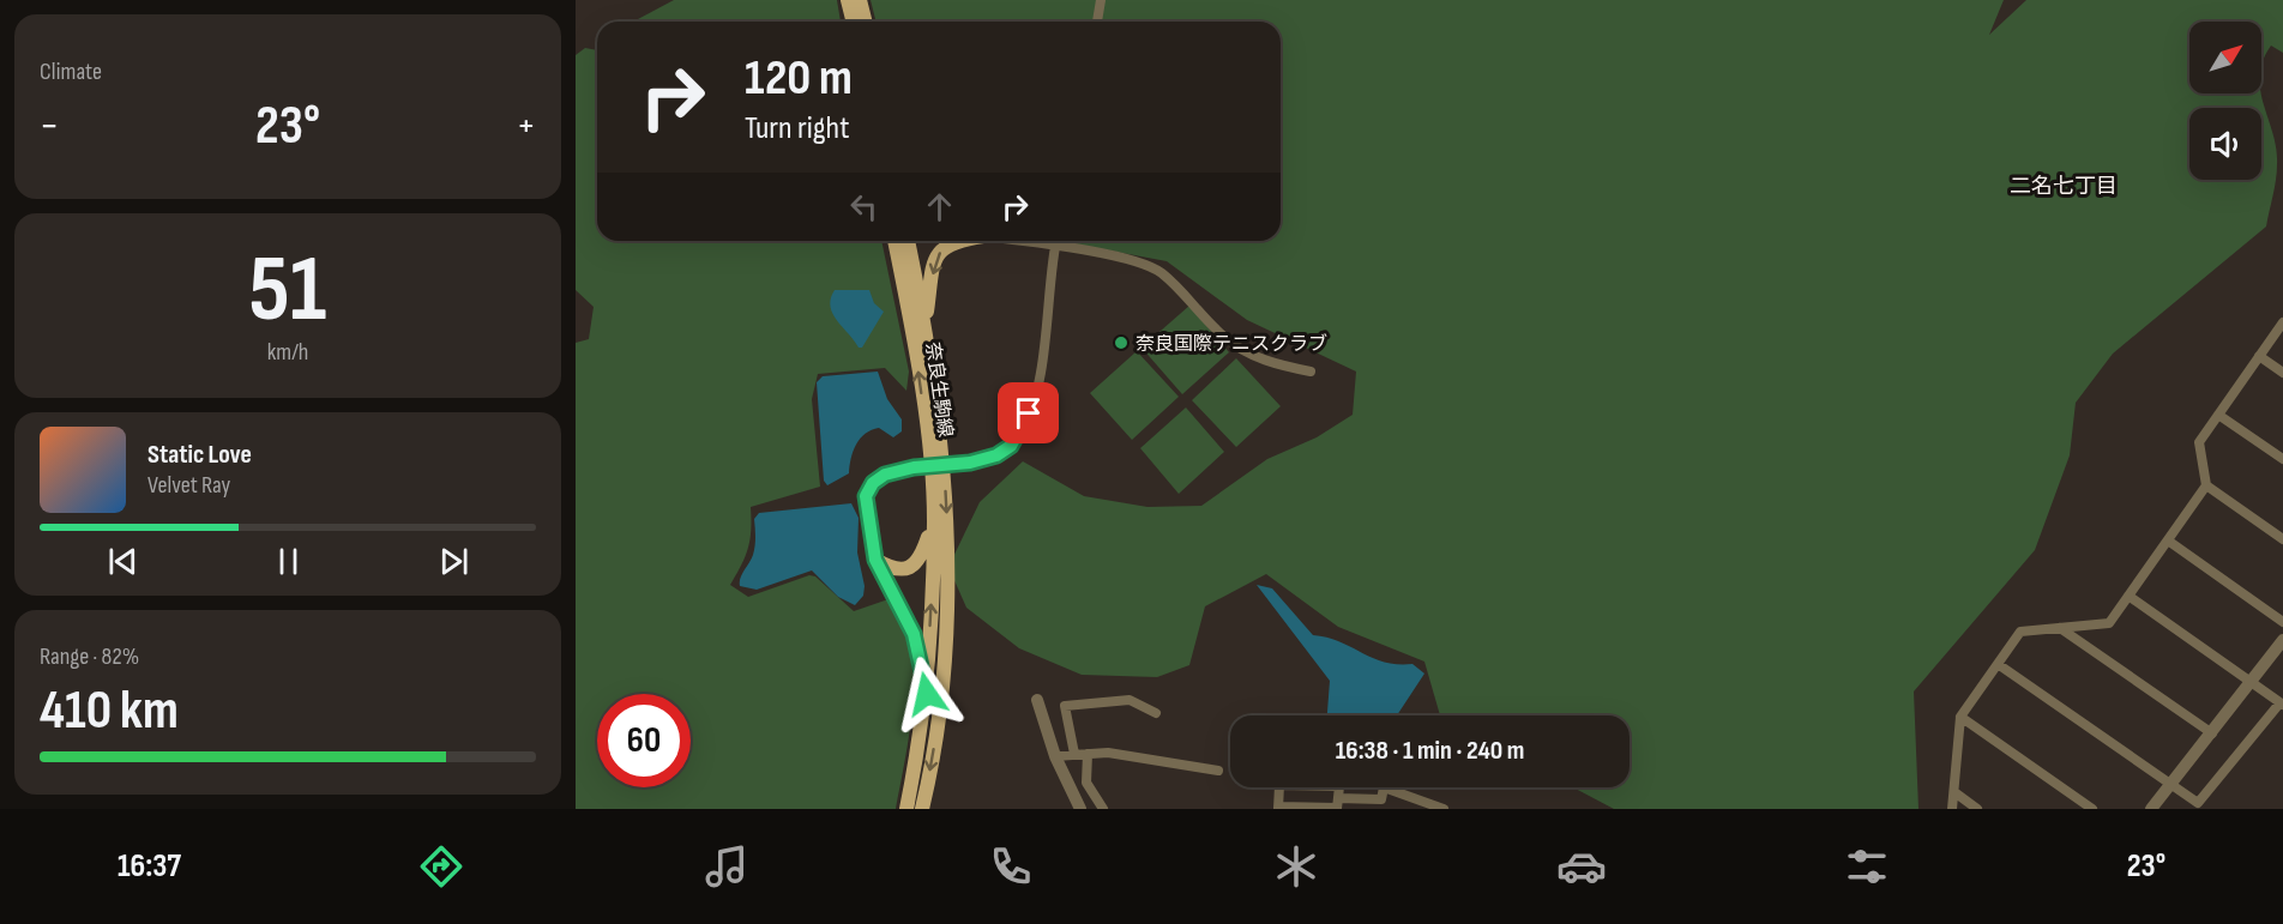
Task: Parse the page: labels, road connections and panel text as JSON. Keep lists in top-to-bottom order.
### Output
{
  "streets": {
    "main road": ["奈良生駒線"]
  },
  "districts": ["二名七丁目"],
  "places": ["奈良国際テニスクラブ"],
  "north": "top right",
  "page": {
    "tile": [
      "Climate",
      ["51", "km/h"],
      ["Range · 82%", "410 km"]
    ],
    "turn": ["120 m", "Turn right"],
    "heat": ["−", "23°", "+"],
    "song": ["Static Love", "Velvet Ray"],
    "limit": "60",
    "trip": "16:38 · 1 min · 240 m",
    "tabs": ["16:37", "23°"]
  }
}
